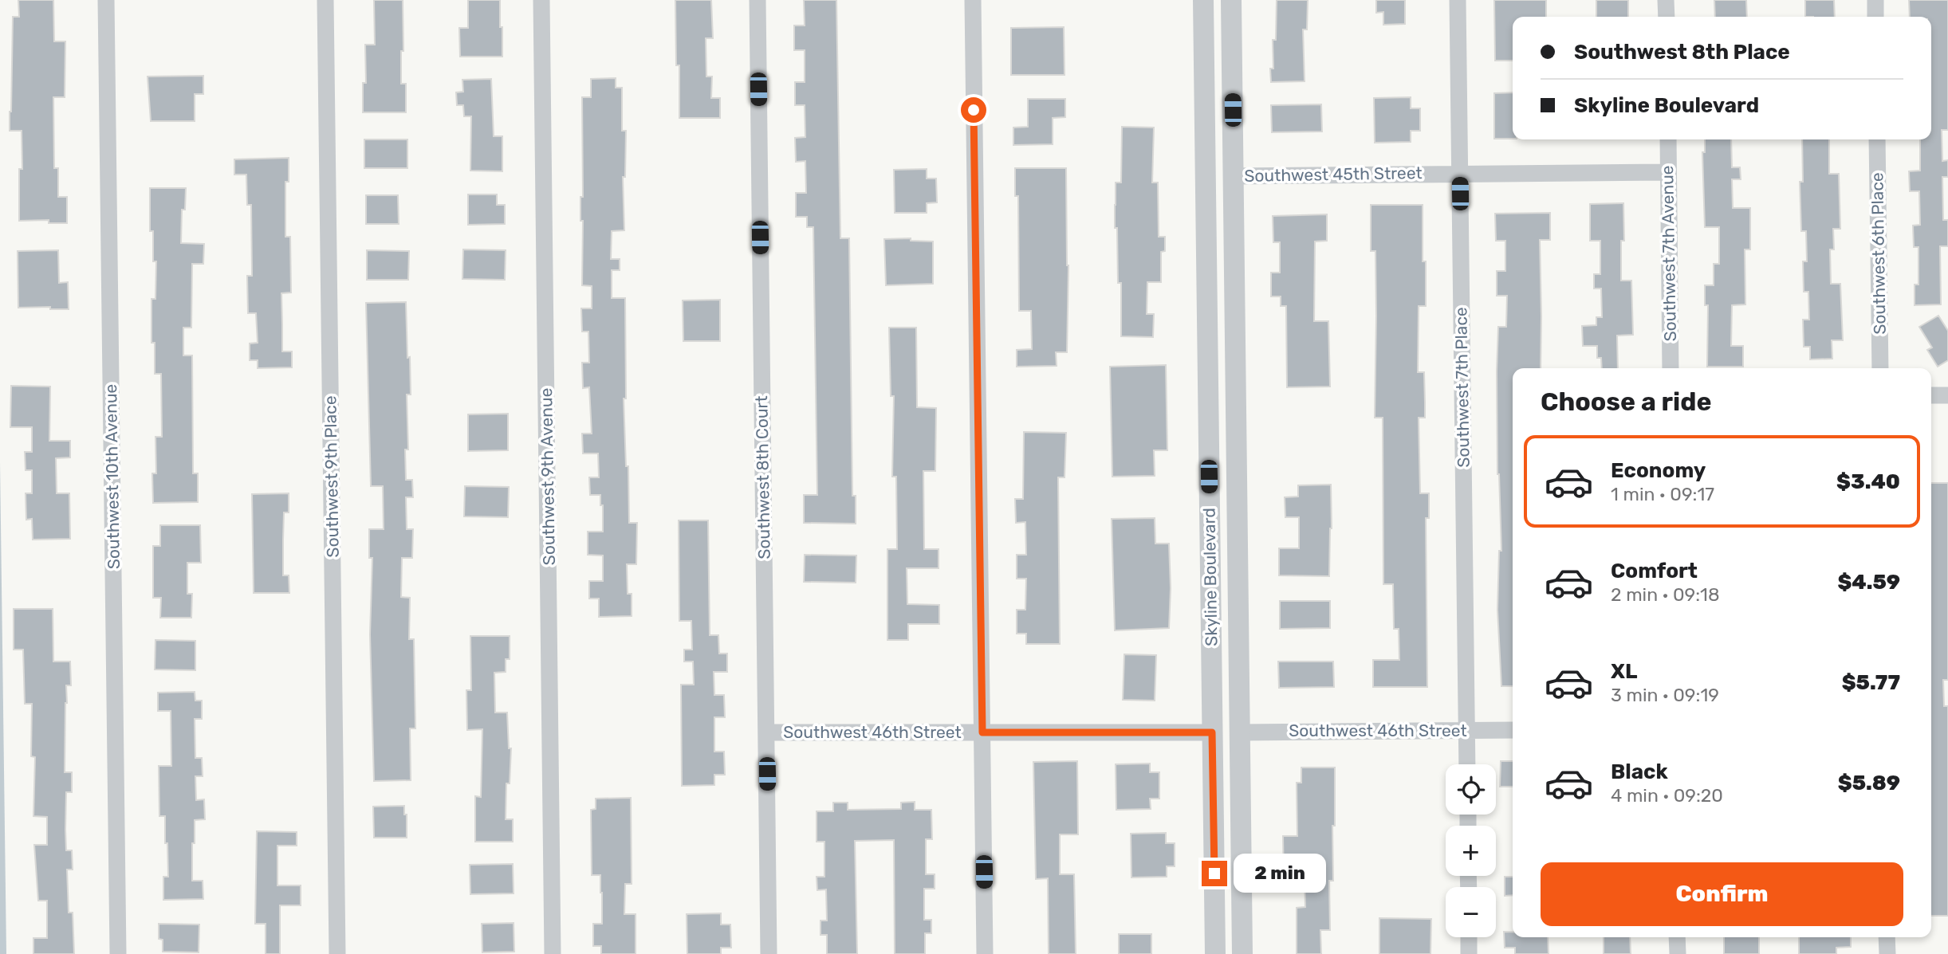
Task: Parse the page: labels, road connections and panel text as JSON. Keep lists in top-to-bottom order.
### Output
{
  "streets": {
    "street": [
      "Southwest 45th Street",
      "Southwest 7th Avenue",
      "Southwest 6th Place",
      "Southwest 7th Place",
      "Southwest 10th Avenue",
      "Southwest 9th Place",
      "Southwest 9th Avenue",
      "Southwest 8th Court",
      "Skyline Boulevard",
      "Southwest 46th Street"
    ]
  },
  "crossings": [
    ["Southwest 45th Street", "Southwest 7th Avenue"],
    ["Southwest 45th Street", "Southwest 7th Place"],
    ["Southwest 45th Street", "Skyline Boulevard"],
    ["Southwest 7th Place", "Southwest 46th Street"],
    ["Southwest 8th Court", "Southwest 46th Street"],
    ["Skyline Boulevard", "Southwest 46th Street"]
  ],
  "page": {
    "banner": ["Southwest 8th Place", "Skyline Boulevard"],
    "heading": "Choose a ride",
    "list": [
      {
        "name": "Economy",
        "note": "1 min · 09:17",
        "value": "$3.40"
      },
      {
        "name": "Comfort",
        "note": "2 min · 09:18",
        "value": "$4.59"
      },
      {
        "name": "XL",
        "note": "3 min · 09:19",
        "value": "$5.77"
      },
      {
        "name": "Black",
        "note": "4 min · 09:20",
        "value": "$5.89"
      }
    ],
    "map_buttons": ["+", "−"],
    "buttons": "Confirm",
    "bubble": "2 min"
  }
}
